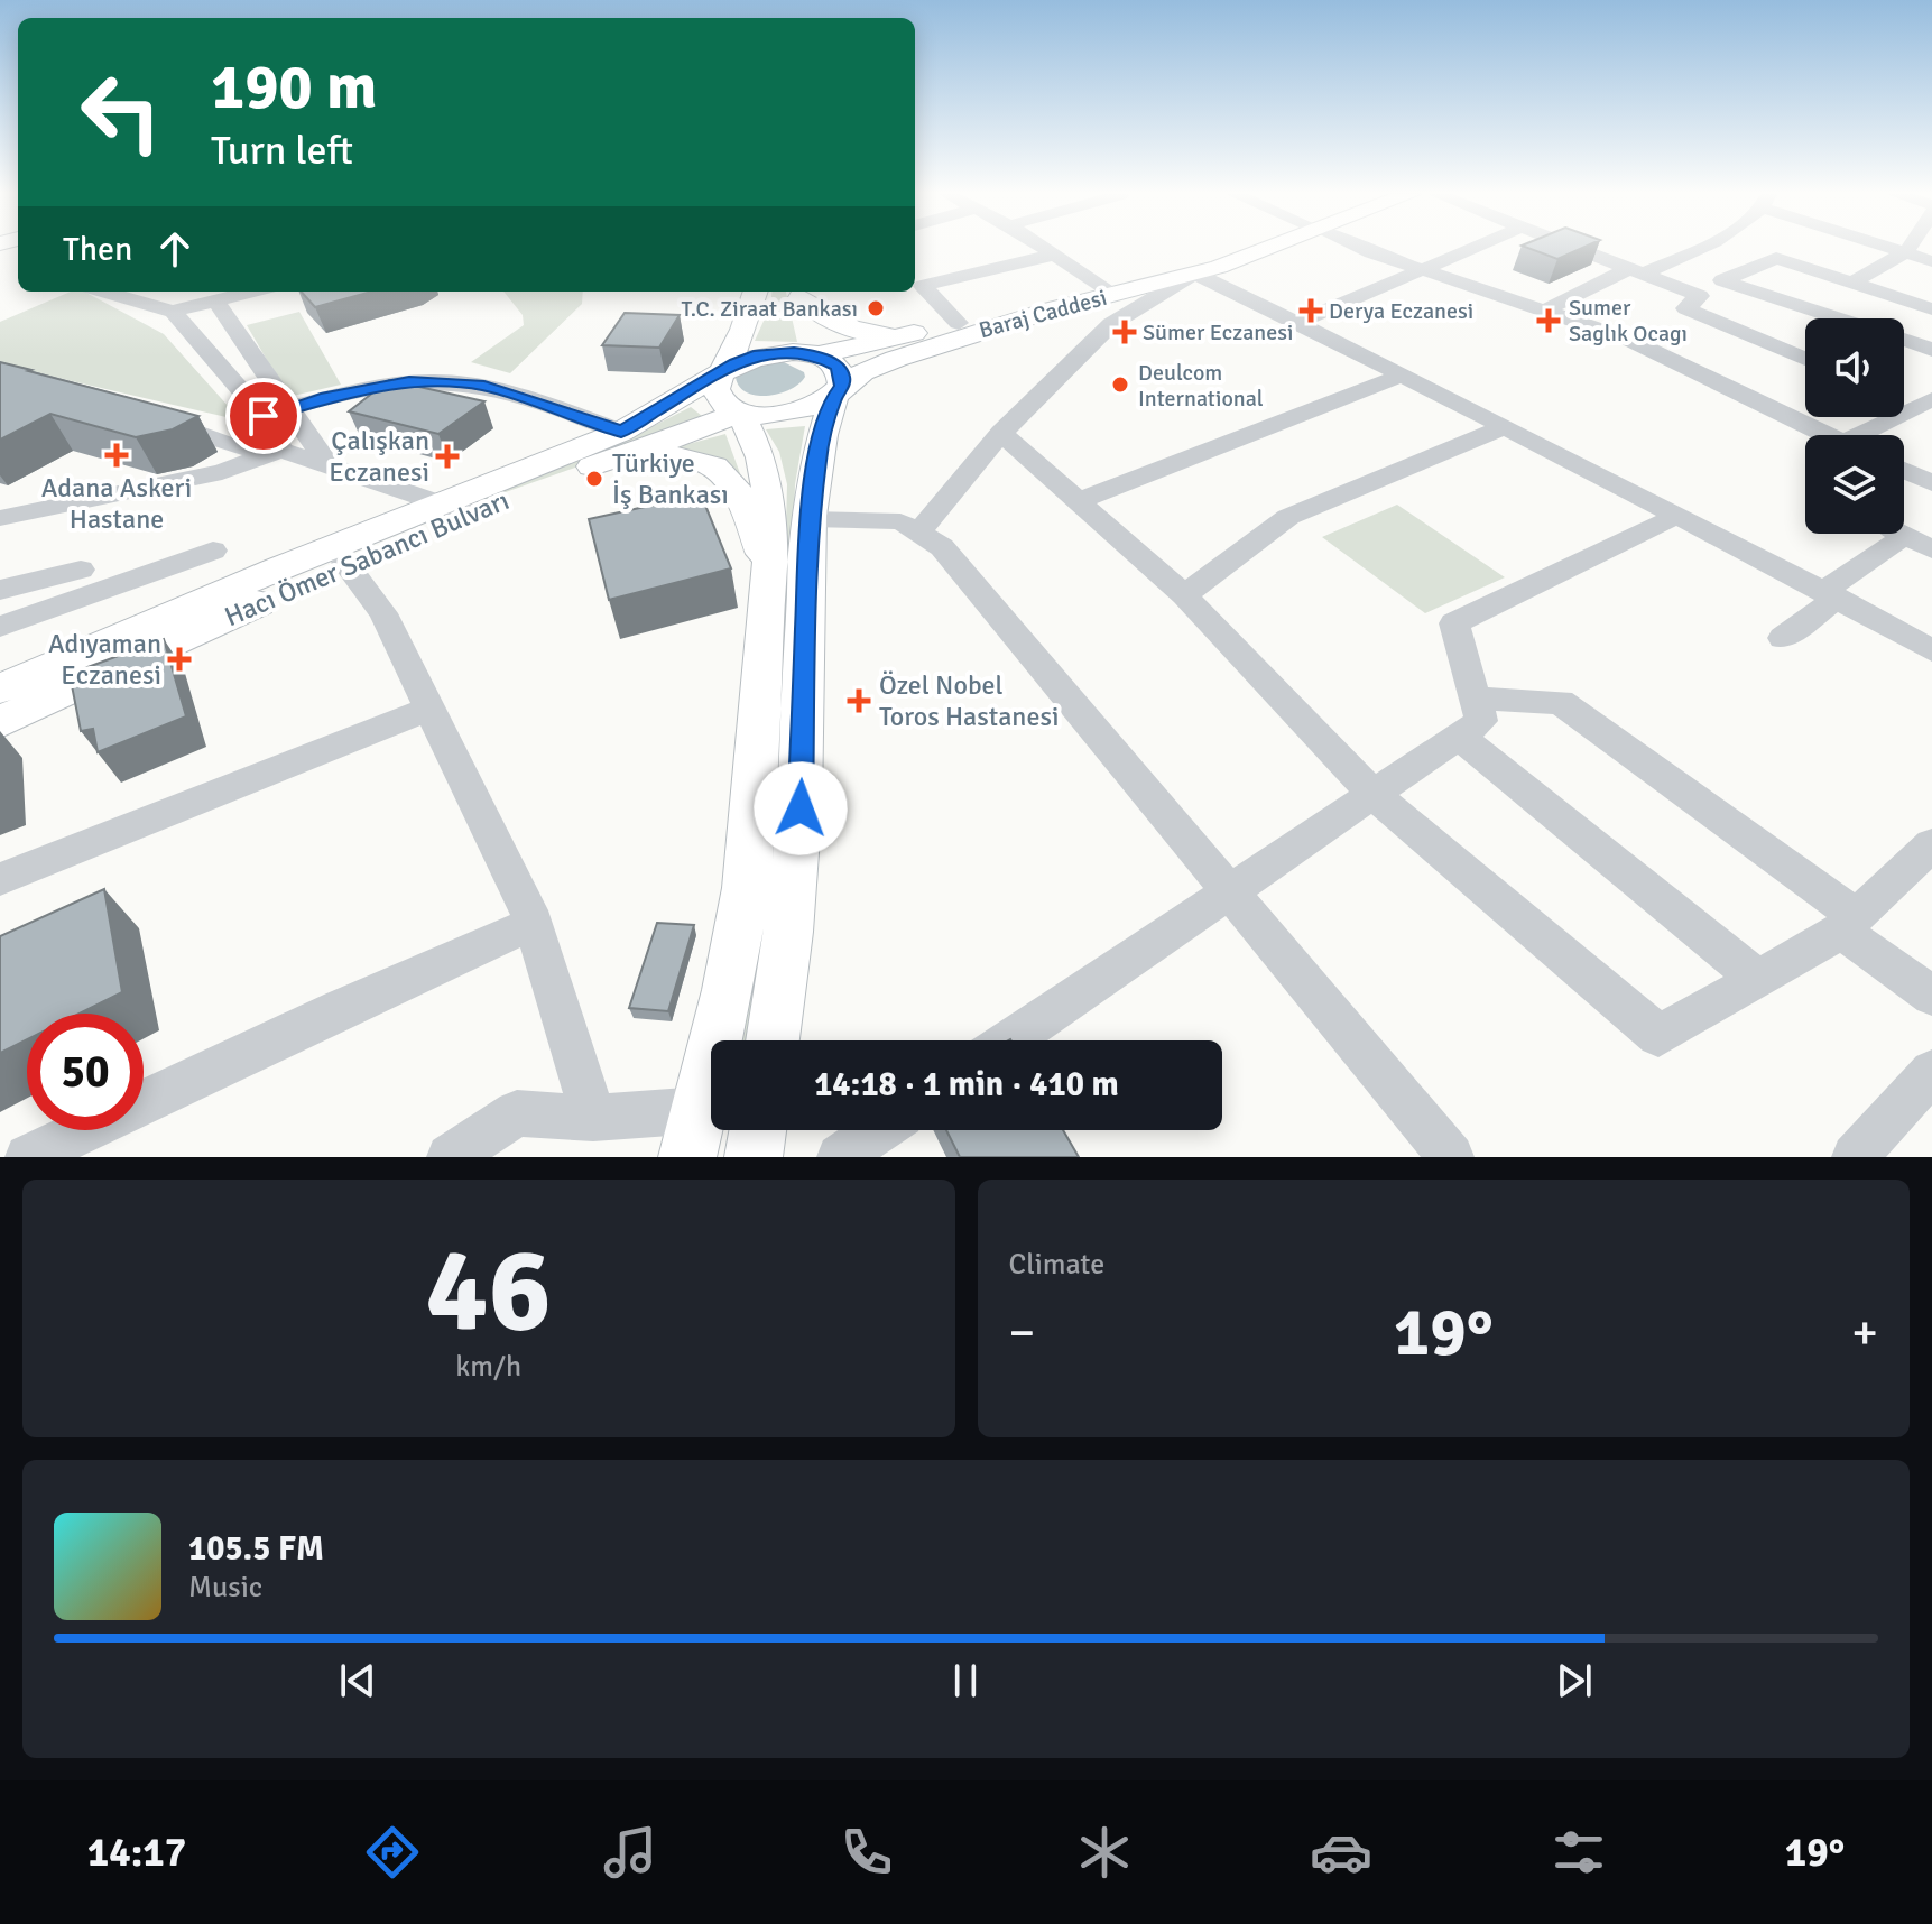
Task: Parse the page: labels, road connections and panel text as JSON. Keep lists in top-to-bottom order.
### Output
{
  "streets": {
    "main road": ["Baraj Caddesi", "Hacı Ömer Sabancı Bulvarı"]
  },
  "crossings": [
    ["Baraj Caddesi", "Hacı Ömer Sabancı Bulvarı"]
  ],
  "places": {
    "other": ["T.C. Ziraat Bankası", "Deulcom International", "Türkiye İş Bankası"],
    "health": [
      "Derya Eczanesi",
      "Sumer Saglık Ocagı",
      "Sümer Eczanesi",
      "Adana Askeri Hastane",
      "Çalışkan Eczanesi",
      "Adıyaman Eczanesi",
      "Özel Nobel Toros Hastanesi"
    ]
  },
  "page": {
    "turn": ["190 m", "Turn left"],
    "then": "Then",
    "limit": "50",
    "trip": "14:18 · 1 min · 410 m",
    "tile": [
      ["46", "km/h"],
      "Climate"
    ],
    "heat": ["−", "19°", "+"],
    "song": ["105.5 FM", "Music"],
    "tabs": ["14:17", "19°"]
  }
}
